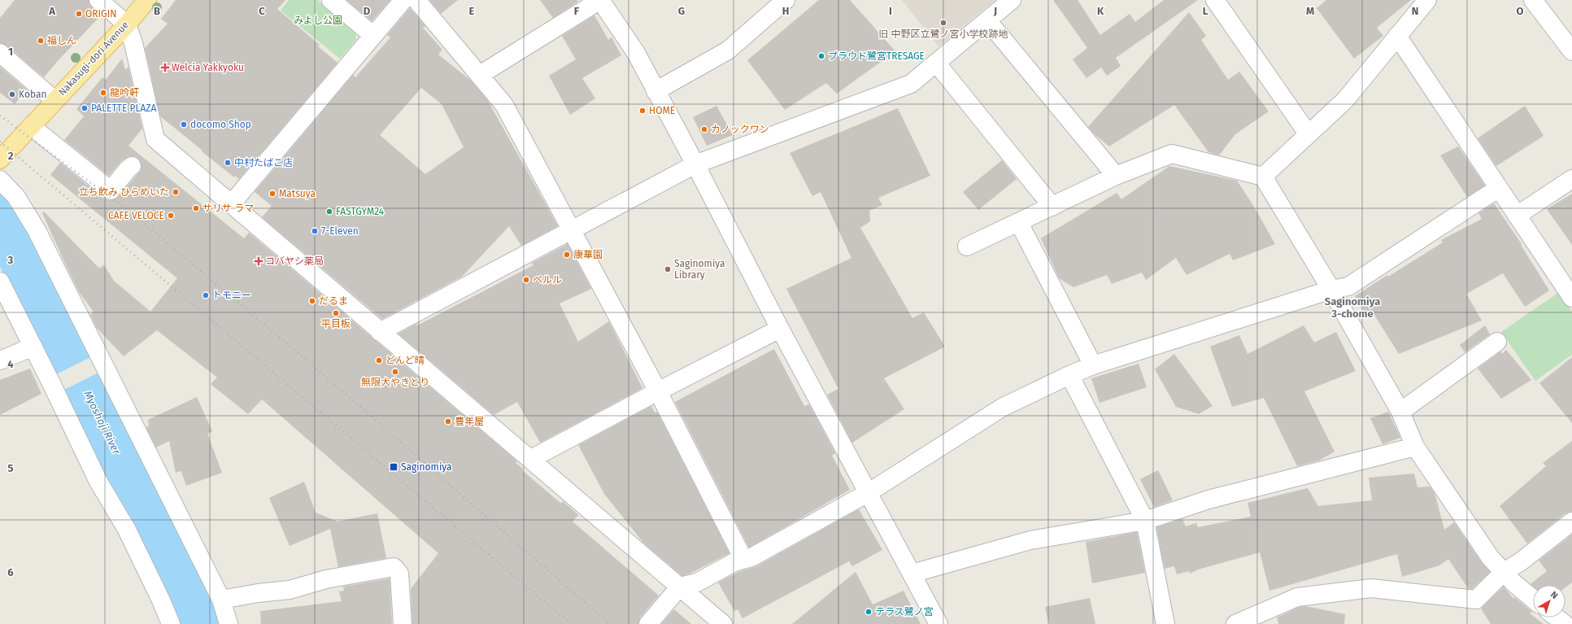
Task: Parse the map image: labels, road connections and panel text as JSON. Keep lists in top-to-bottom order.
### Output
{
  "streets": {
    "main road": ["Nakasugi-dori Avenue"]
  },
  "districts": ["Saginomiya 3-chome"],
  "water": ["Myoshoji River"],
  "parks": ["みよし公園"],
  "places": {
    "other": [
      "ORIGIN",
      "旧 中野区立鷺ノ宮小学校跡地",
      "福しん",
      "プラウド鷺宮TRESAGE",
      "龍吟軒",
      "Koban",
      "PALETTE PLAZA",
      "HOME",
      "docomo Shop",
      "カノックワン",
      "中村たばこ店",
      "立ち飲み ひらめいた",
      "Matsuya",
      "サリサ ラマ",
      "FASTGYM24",
      "CAFE VELOCE",
      "7-Eleven",
      "康華園",
      "Saginomiya Library",
      "ペルル",
      "トモニー",
      "だるま",
      "平目板",
      "どんど晴",
      "無限大やきとり",
      "豊年屋",
      "テラス鷺ノ宮"
    ],
    "health": ["Welcia Yakkyoku", "コバヤシ薬局"],
    "transit": ["Saginomiya"]
  },
  "north": "top right",
  "grid": {
    "columns": [
      "A",
      "B",
      "C",
      "D",
      "E",
      "F",
      "G",
      "H",
      "I",
      "J",
      "K",
      "L",
      "M",
      "N",
      "O"
    ],
    "rows": [
      "1",
      "2",
      "3",
      "4",
      "5",
      "6"
    ]
  }
}
